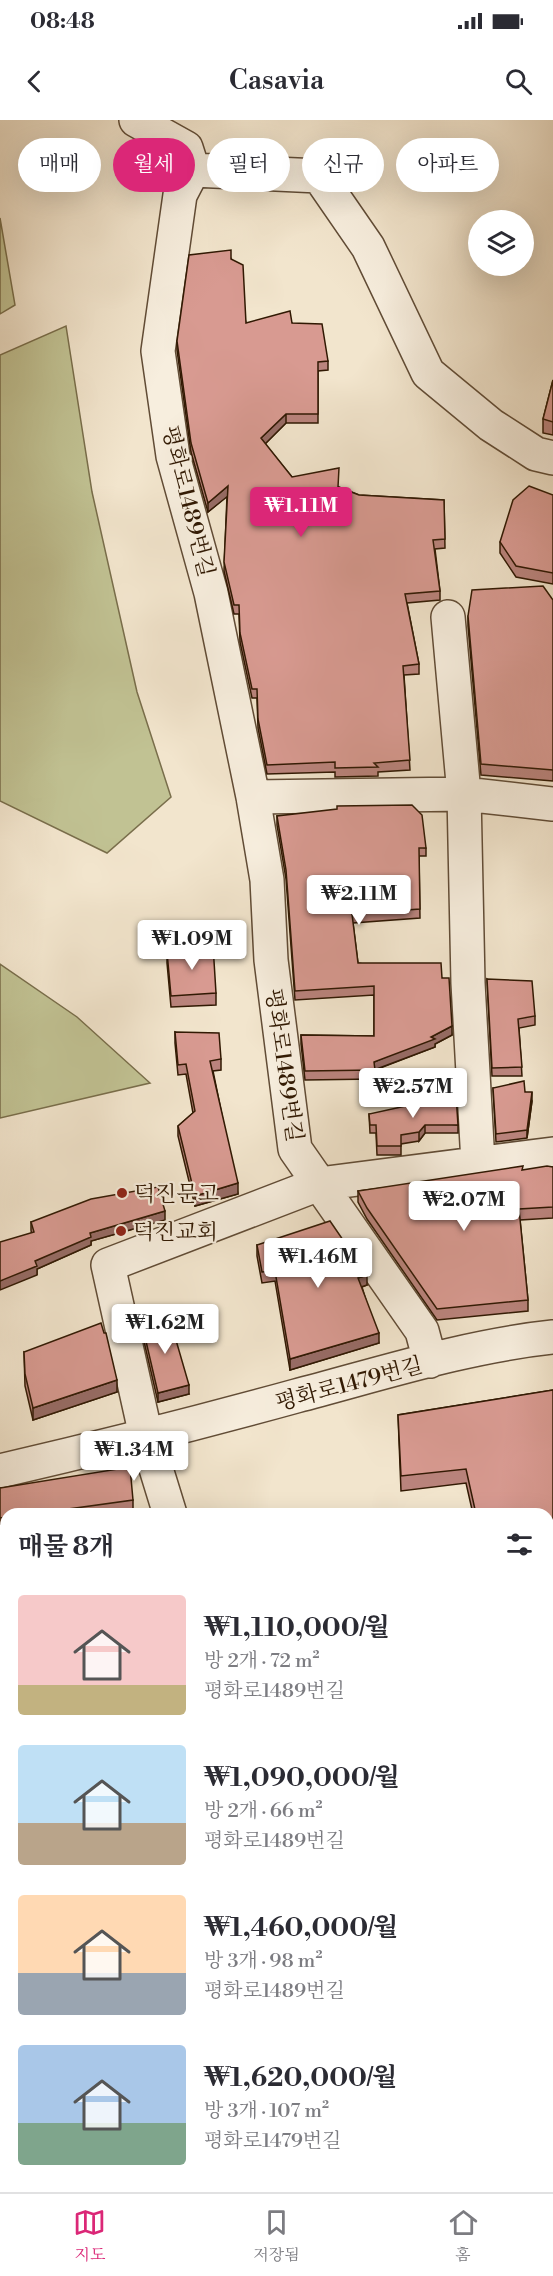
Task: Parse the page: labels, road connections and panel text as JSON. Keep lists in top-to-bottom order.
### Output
{
  "streets": {
    "street": ["평화로1489번길", "평화로1479번길"]
  },
  "crossings": [
    ["평화로1489번길", "평화로1479번길"]
  ],
  "places": ["덕진문고", "덕진교회"],
  "page": {
    "status": "08:48",
    "header": "Casavia",
    "chip": [
      "매매",
      "월세",
      "필터",
      "신규",
      "아파트"
    ],
    "price": [
      "₩1.11M",
      "₩2.11M",
      "₩1.09M",
      "₩2.57M",
      "₩2.07M",
      "₩1.46M",
      "₩1.62M",
      "₩1.34M"
    ],
    "heading": "매물 8개",
    "list": [
      {
        "name": "₩1,110,000/월",
        "note": "방 2개 · 72 m² · 평화로1489번길"
      },
      {
        "name": "₩1,090,000/월",
        "note": "방 2개 · 66 m² · 평화로1489번길"
      },
      {
        "name": "₩1,460,000/월",
        "note": "방 3개 · 98 m² · 평화로1489번길"
      },
      {
        "name": "₩1,620,000/월",
        "note": "방 3개 · 107 m² · 평화로1479번길"
      }
    ],
    "tabs": ["지도", "저장됨", "홈"]
  }
}
